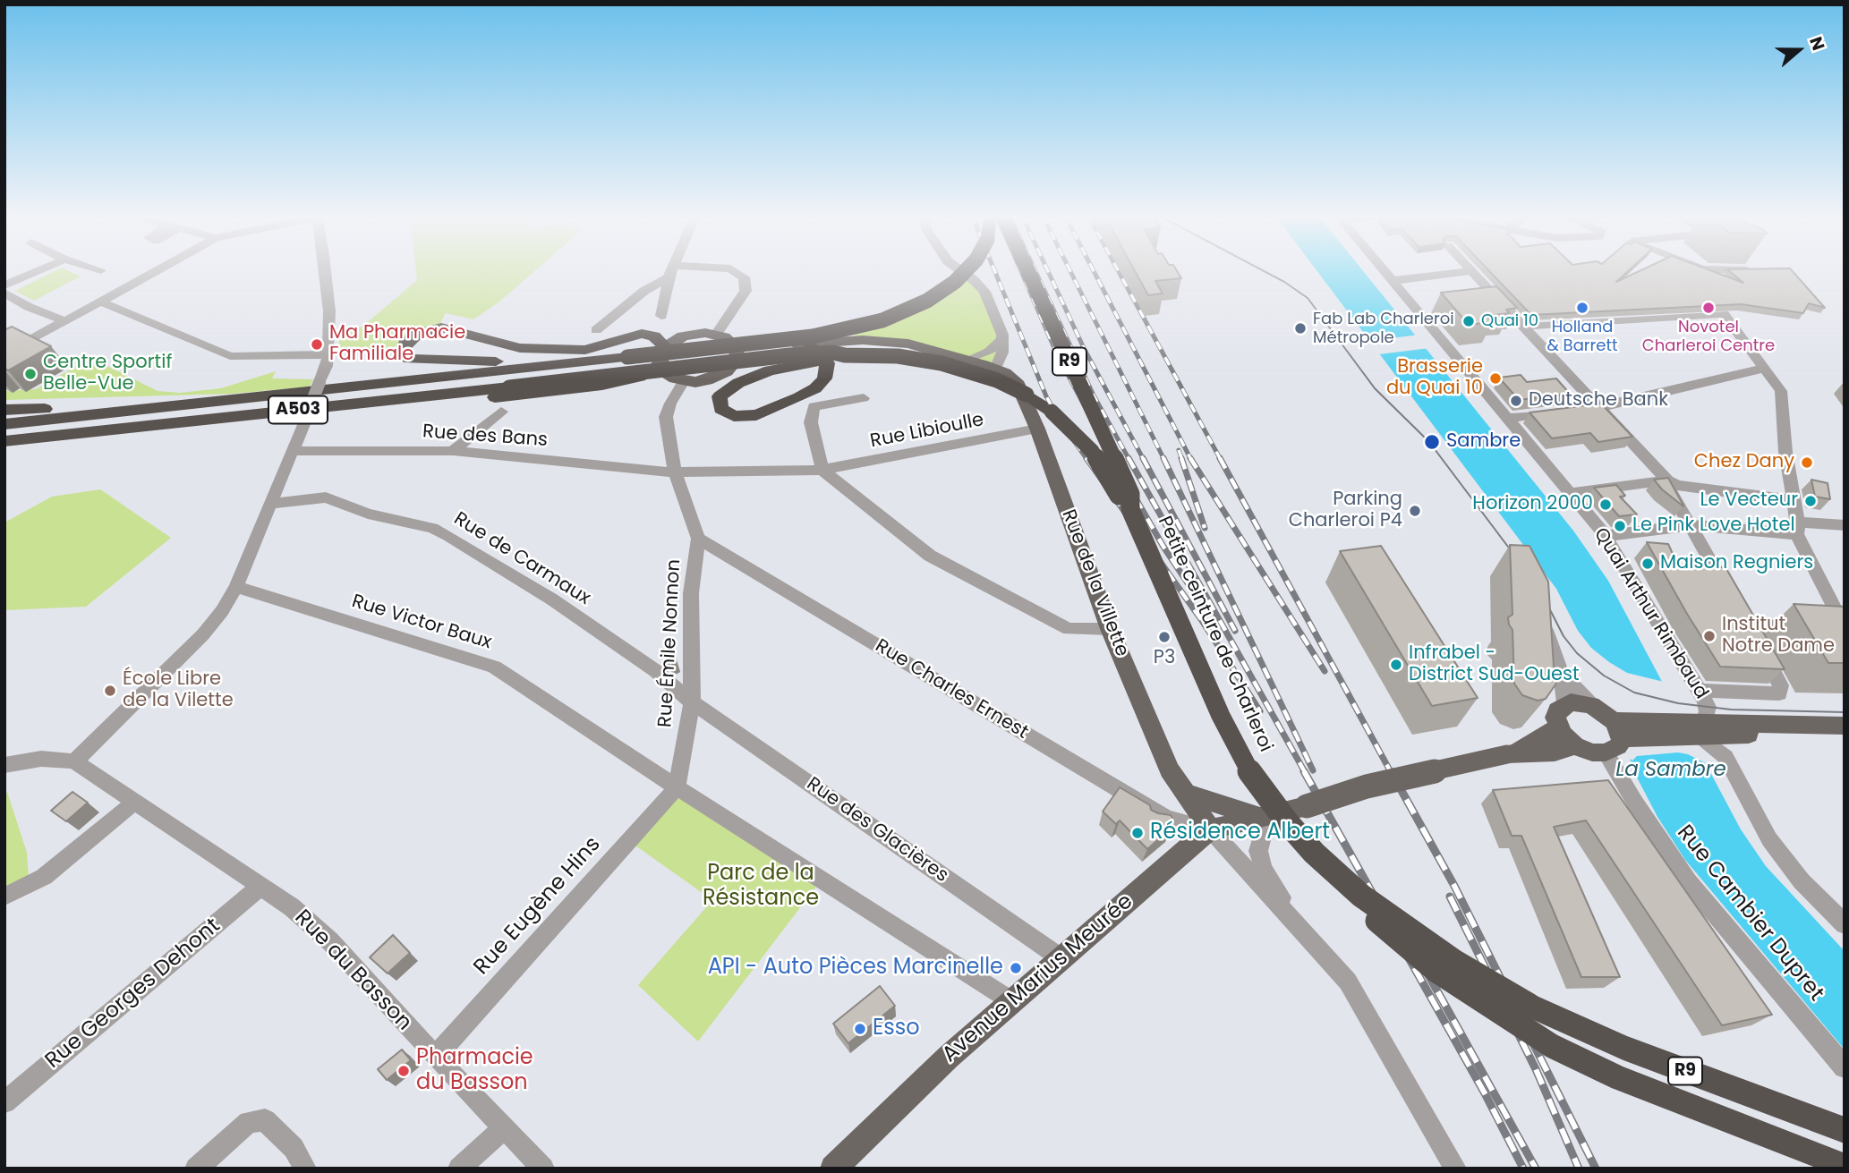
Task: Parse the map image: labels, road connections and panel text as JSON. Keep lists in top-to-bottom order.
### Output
{
  "streets": {
    "highway": ["R9", "A503", "Petite ceinture de Charleroi"],
    "main road": ["Rue de la Villette", "Avenue Marius Meurée"],
    "street": [
      "Rue Libioulle",
      "Rue des Bans",
      "Rue de Carmaux",
      "Quai Arthur Rimbaud",
      "Rue Victor Baux",
      "Rue Émile Nonnon",
      "Rue Charles Ernest",
      "Rue des Glacières",
      "Rue Eugène Hins",
      "Rue Cambier Dupret",
      "Rue du Basson",
      "Rue Georges Dehont"
    ]
  },
  "crossings": [
    ["Rue Libioulle", "Rue des Bans"],
    ["Rue Libioulle", "Rue de la Villette"],
    ["Rue de Carmaux", "Rue Émile Nonnon"],
    ["Rue de Carmaux", "Rue des Glacières"],
    ["Rue de la Villette", "Rue Charles Ernest"],
    ["Rue de la Villette", "Avenue Marius Meurée"],
    ["Rue Victor Baux", "Rue Émile Nonnon"],
    ["Rue Victor Baux", "Rue Eugène Hins"],
    ["Rue Victor Baux", "Avenue Marius Meurée"],
    ["Rue Émile Nonnon", "Rue Charles Ernest"],
    ["Rue Émile Nonnon", "Rue des Glacières"],
    ["Rue Émile Nonnon", "Rue Eugène Hins"],
    ["Rue Charles Ernest", "Avenue Marius Meurée"],
    ["Rue des Glacières", "Avenue Marius Meurée"],
    ["Rue Eugène Hins", "Rue du Basson"],
    ["Rue du Basson", "Rue Georges Dehont"]
  ],
  "water": ["La Sambre"],
  "parks": ["Parc de la Résistance"],
  "places": [
    "Holland & Barrett",
    "Novotel Charleroi Centre",
    "Quai 10",
    "Fab Lab Charleroi Métropole",
    "Ma Pharmacie Familiale",
    "Centre Sportif Belle-Vue",
    "Brasserie du Quai 10",
    "Deutsche Bank",
    "Sambre",
    "Chez Dany",
    "Le Vecteur",
    "Horizon 2000",
    "Parking Charleroi P4",
    "Le Pink Love Hotel",
    "Maison Regniers",
    "Institut Notre Dame",
    "P3",
    "Infrabel - District Sud-Ouest",
    "École Libre de la Vilette",
    "Résidence Albert",
    "API - Auto Pièces Marcinelle",
    "Esso",
    "Pharmacie du Basson"
  ],
  "north": "right"
}
